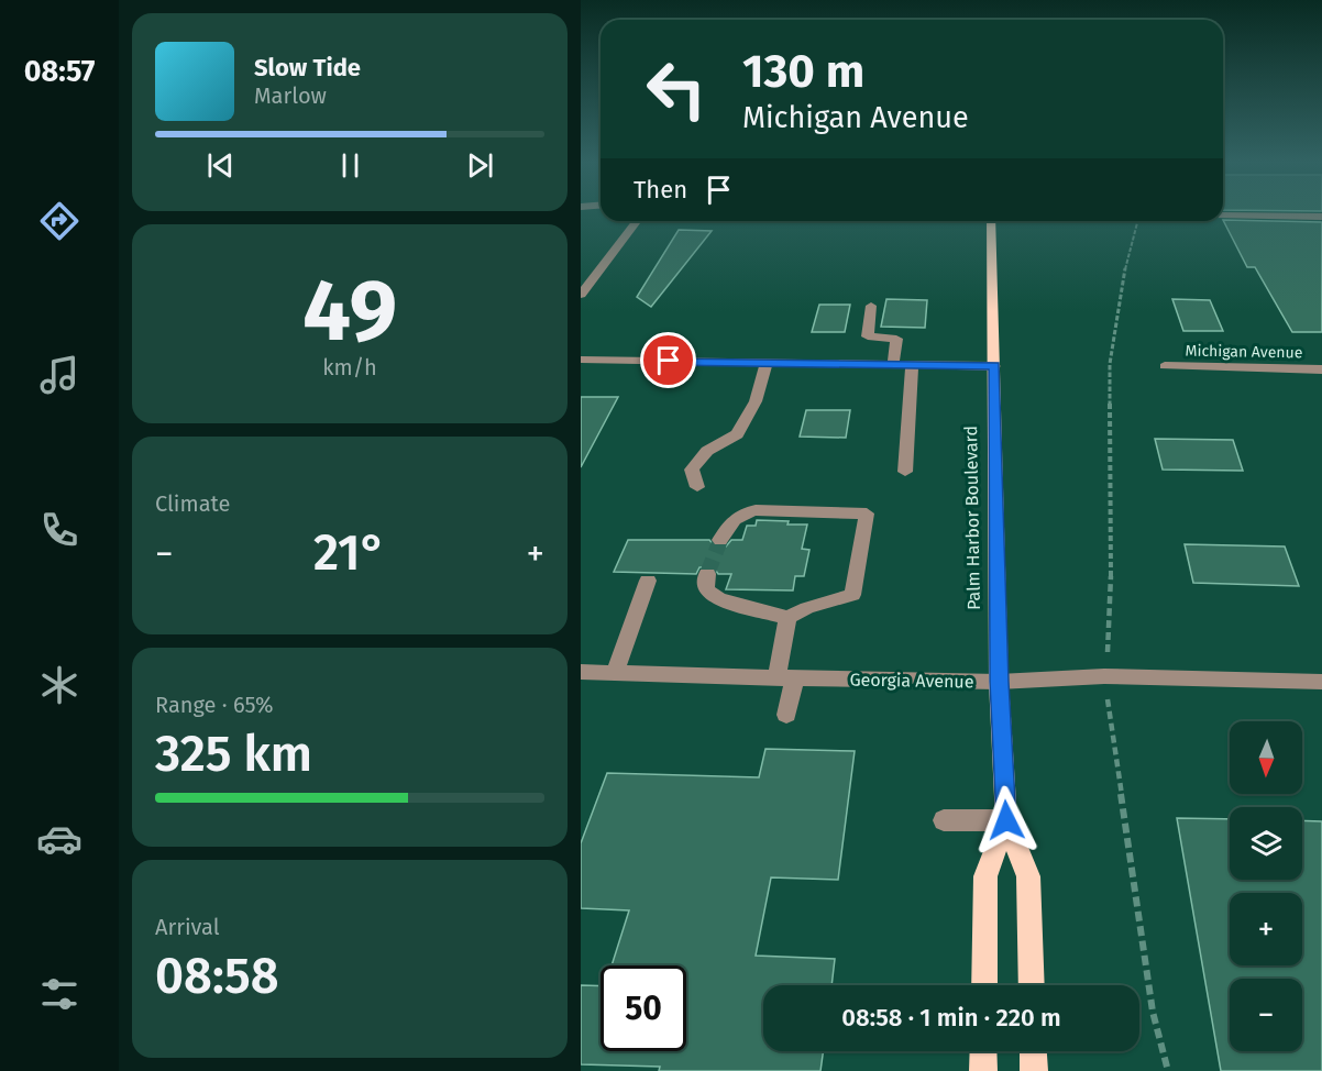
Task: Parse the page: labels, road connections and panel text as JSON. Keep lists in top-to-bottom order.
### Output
{
  "streets": {
    "main road": ["Palm Harbor Boulevard"],
    "street": ["Michigan Avenue", "Georgia Avenue"]
  },
  "crossings": [
    ["Palm Harbor Boulevard", "Georgia Avenue"]
  ],
  "north": "bottom",
  "page": {
    "tabs": "08:57",
    "turn": ["130 m", "Michigan Avenue"],
    "song": ["Slow Tide", "Marlow"],
    "then": "Then",
    "tile": [
      ["49", "km/h"],
      "Climate",
      ["Range · 65%", "325 km"],
      ["Arrival", "08:58"]
    ],
    "heat": ["−", "21°", "+"],
    "map_buttons": ["+", "−"],
    "limit": "50",
    "trip": "08:58 · 1 min · 220 m"
  }
}
